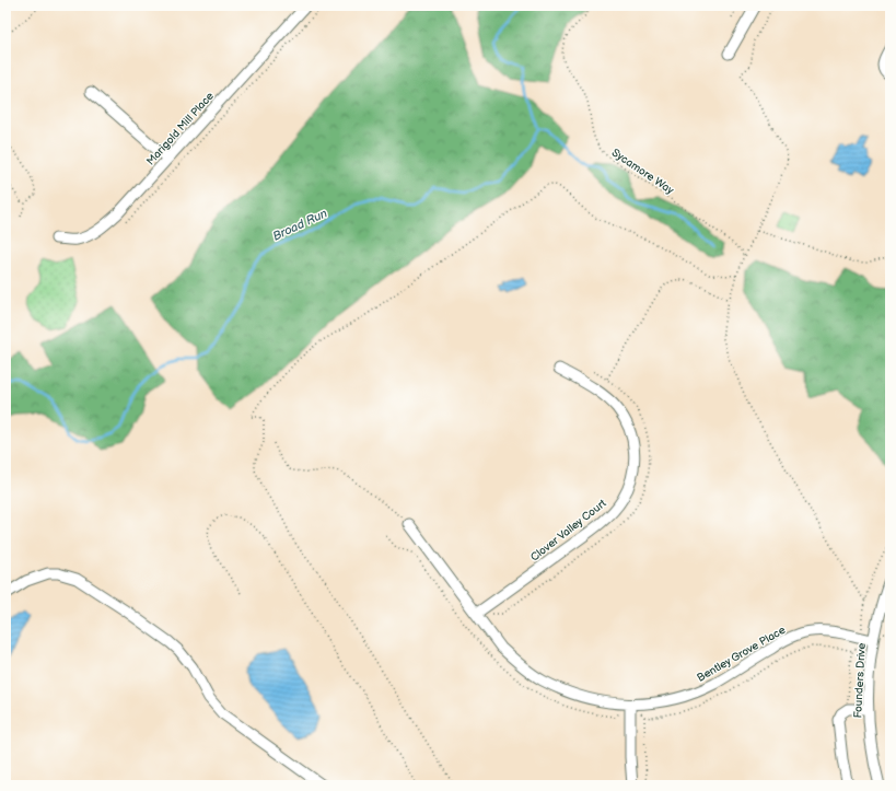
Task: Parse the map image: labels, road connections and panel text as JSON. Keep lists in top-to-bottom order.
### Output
{
  "streets": {
    "street": [
      "Marigold Mill Place",
      "Clover Valley Court",
      "Bentley Grove Place",
      "Founders Drive"
    ],
    "path": ["Sycamore Way"]
  },
  "crossings": [
    ["Clover Valley Court", "Bentley Grove Place"],
    ["Bentley Grove Place", "Founders Drive"]
  ],
  "water": ["Broad Run"]
}
